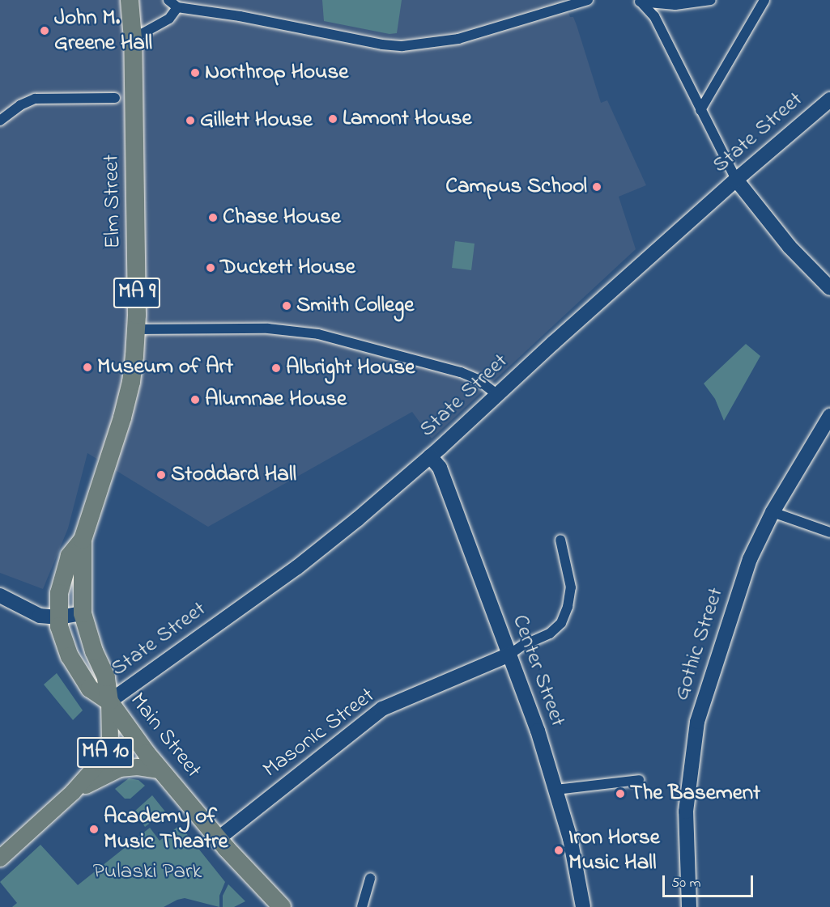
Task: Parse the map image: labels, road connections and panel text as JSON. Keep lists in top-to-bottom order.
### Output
{
  "streets": {
    "highway": [
      "Elm Street",
      "MA 9",
      "Main Street",
      "MA 10"
    ],
    "street": [
      "State Street",
      "Gothic Street",
      "Center Street",
      "Masonic Street"
    ]
  },
  "crossings": [
    ["State Street", "Center Street"],
    ["State Street", "Main Street"],
    ["State Street", "MA 10"],
    ["Elm Street", "Main Street"],
    ["Center Street", "Masonic Street"],
    ["Masonic Street", "Main Street"],
    ["Main Street", "MA 10"]
  ],
  "parks": ["Pulaski Park"],
  "places": [
    "John M. Greene Hall",
    "Northrop House",
    "Lamont House",
    "Gillett House",
    "Campus School",
    "Chase House",
    "Duckett House",
    "Smith College",
    "Museum of Art",
    "Albright House",
    "Alumnae House",
    "Stoddard Hall",
    "The Basement",
    "Academy of Music Theatre",
    "Iron Horse Music Hall"
  ],
  "scale_bar": "50 m"
}
